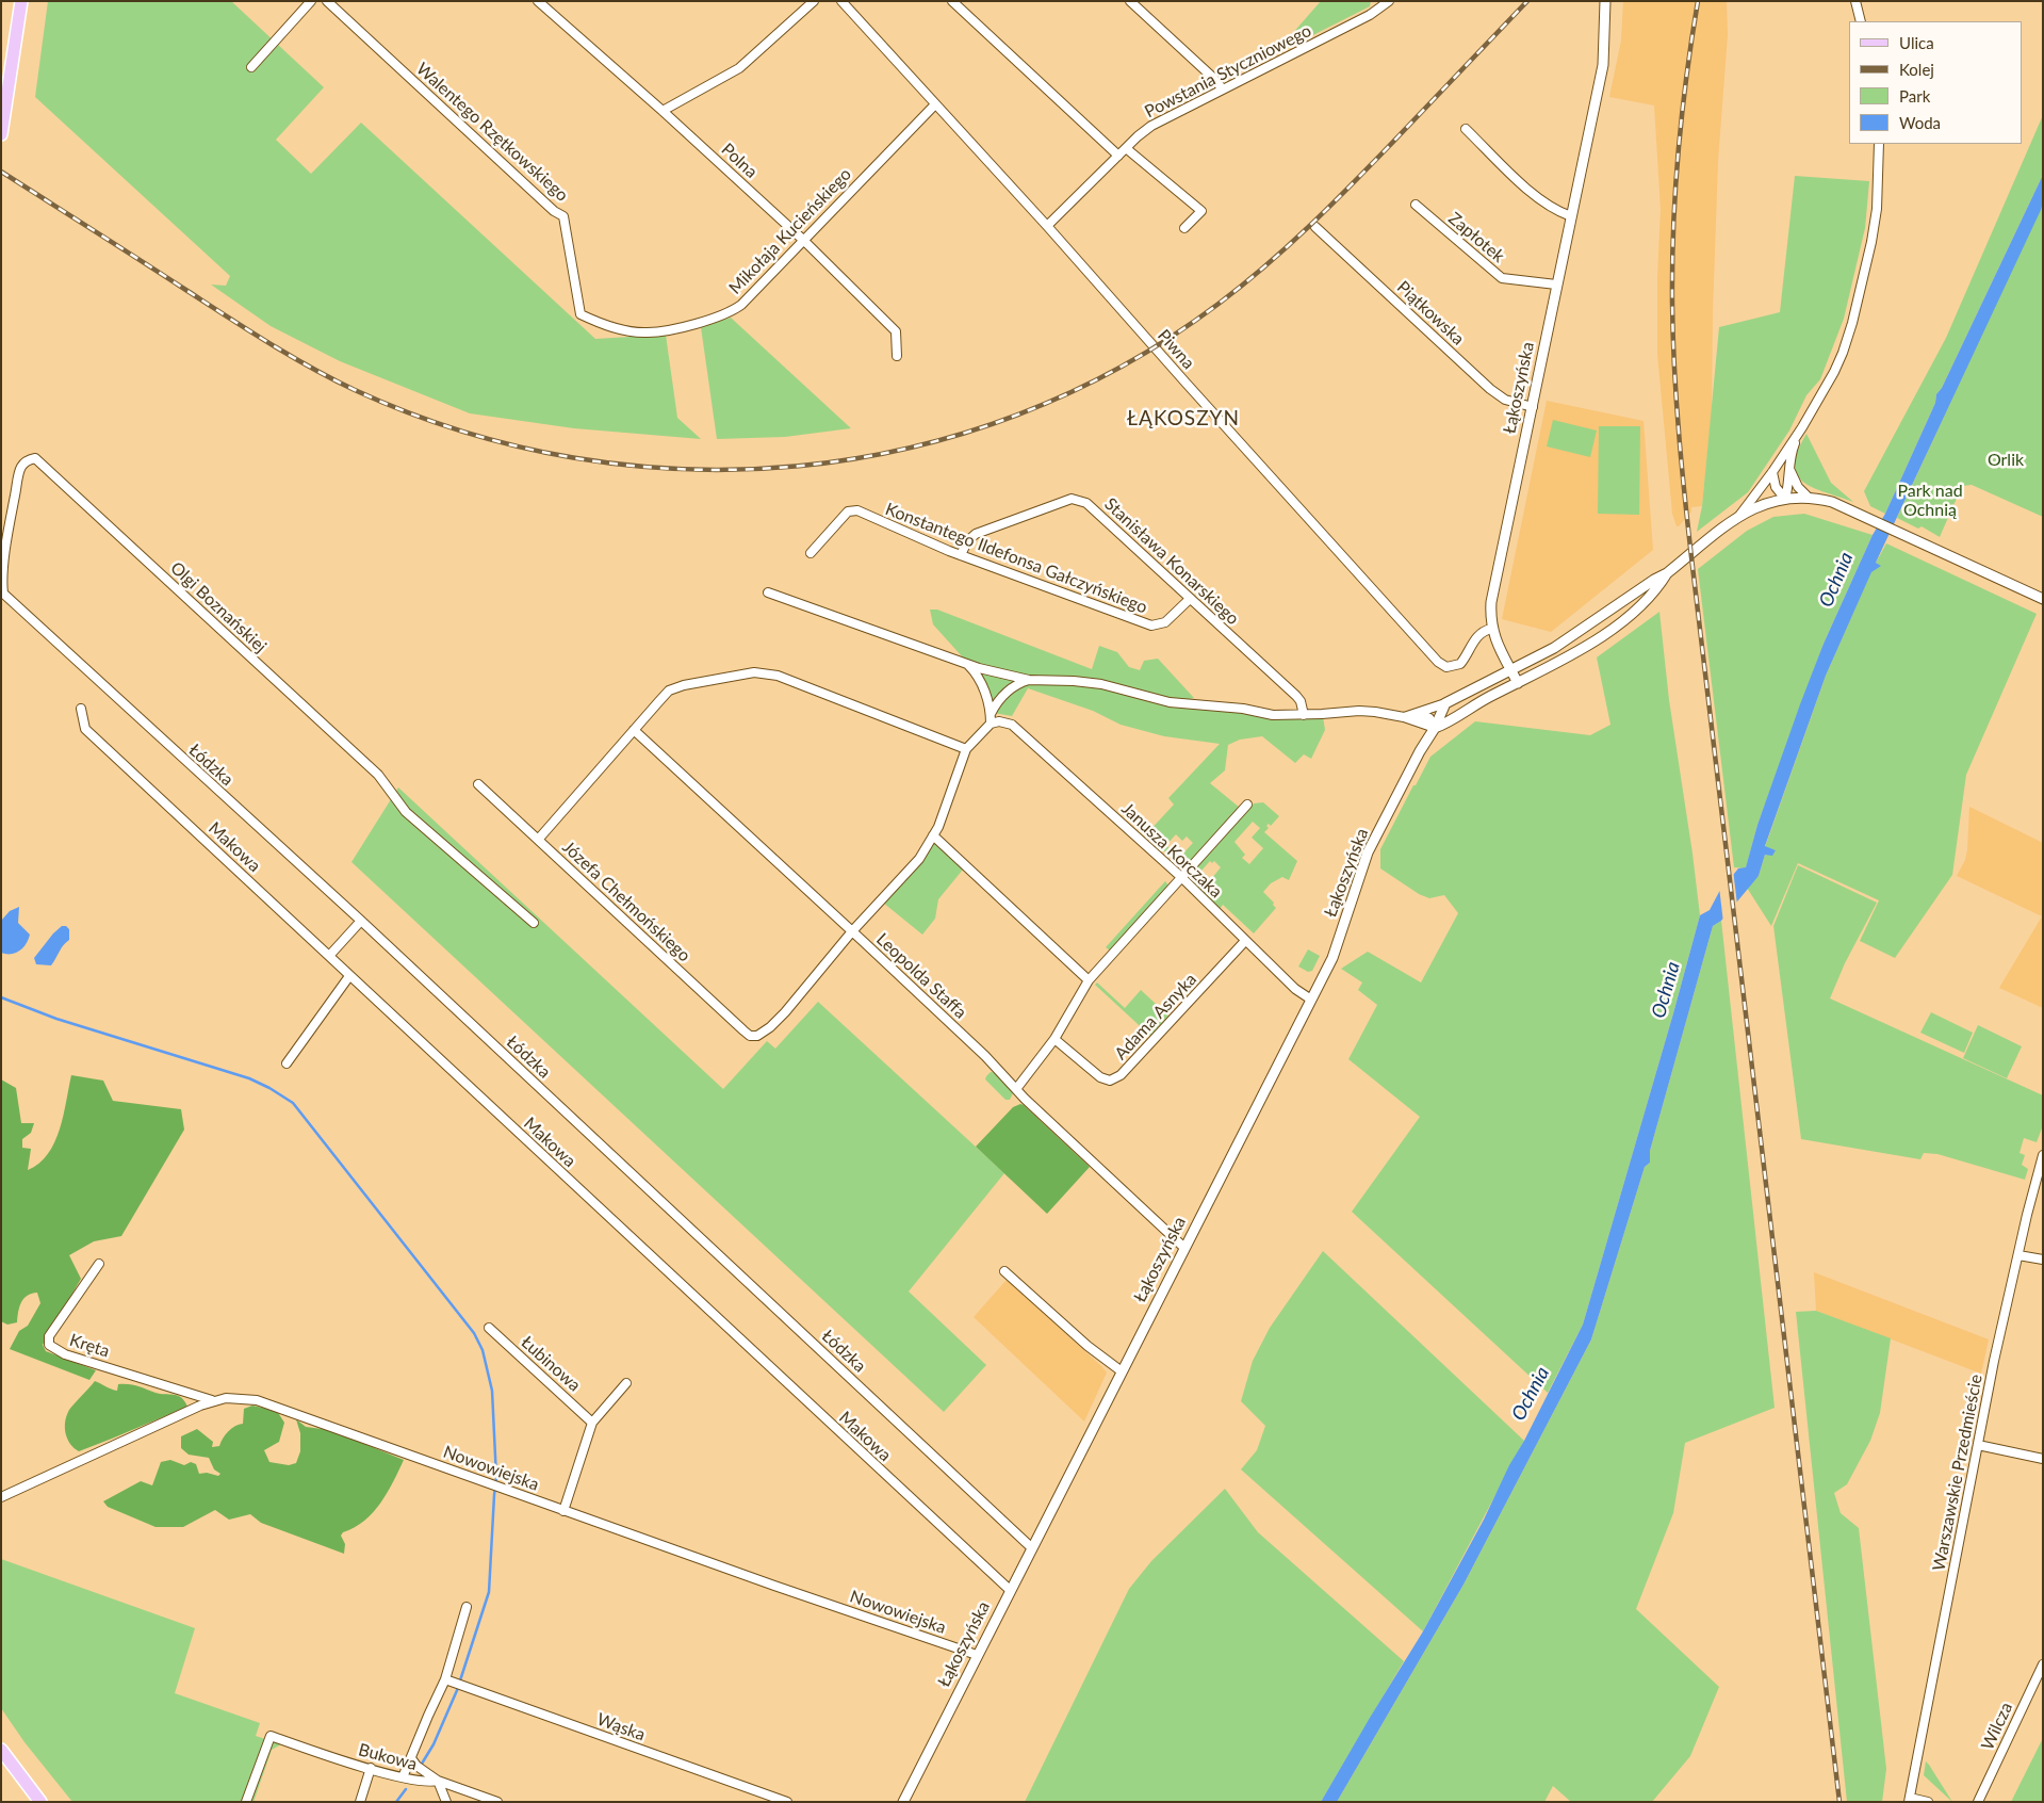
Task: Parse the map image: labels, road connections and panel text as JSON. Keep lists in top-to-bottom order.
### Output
{
  "streets": {
    "street": [
      "Powstania Styczniowego",
      "Walentego Rzętkowskiego",
      "Polna",
      "Mikołaja Kucieńskiego",
      "Zapłotek",
      "Piątkowska",
      "Piwna",
      "Łąkoszyńska",
      "Konstantego Ildefonsa Gałczyńskiego",
      "Stanisława Konarskiego",
      "Olgi Boznańskiej",
      "Łódzka",
      "Makowa",
      "Janusza Korczaka",
      "Józefa Chełmońskiego",
      "Leopolda Staffa",
      "Adama Asnyka",
      "Kręta",
      "Łubinowa",
      "Nowowiejska",
      "Warszawskie Przedmieście",
      "Wilcza",
      "Wąska",
      "Bukowa"
    ]
  },
  "crossings": [
    ["Powstania Styczniowego", "Piwna"],
    ["Walentego Rzętkowskiego", "Mikołaja Kucieńskiego"],
    ["Polna", "Mikołaja Kucieńskiego"],
    ["Mikołaja Kucieńskiego", "Piwna"],
    ["Zapłotek", "Łąkoszyńska"],
    ["Piątkowska", "Łąkoszyńska"],
    ["Piwna", "Łąkoszyńska"],
    ["Łąkoszyńska", "Łódzka"],
    ["Łąkoszyńska", "Makowa"],
    ["Łąkoszyńska", "Janusza Korczaka"],
    ["Łąkoszyńska", "Leopolda Staffa"],
    ["Łąkoszyńska", "Nowowiejska"],
    ["Konstantego Ildefonsa Gałczyńskiego", "Stanisława Konarskiego"],
    ["Olgi Boznańskiej", "Łódzka"],
    ["Janusza Korczaka", "Adama Asnyka"],
    ["Józefa Chełmońskiego", "Leopolda Staffa"],
    ["Kręta", "Nowowiejska"]
  ],
  "districts": ["ŁĄKOSZYN"],
  "water": ["Ochnia"],
  "parks": ["Orlik", "Park nad Ochnią"],
  "legend": [
    "Ulica",
    "Kolej",
    "Park",
    "Woda"
  ]
}
